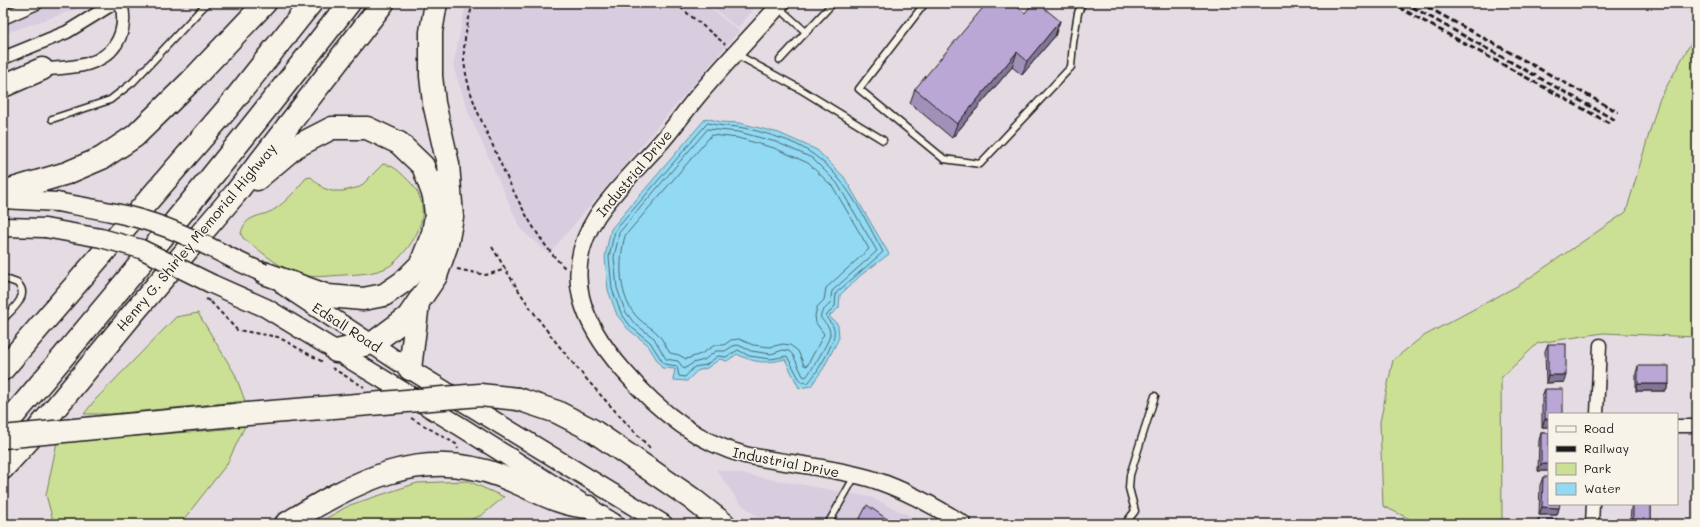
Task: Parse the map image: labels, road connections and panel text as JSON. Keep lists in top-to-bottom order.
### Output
{
  "streets": {
    "highway": ["Henry G. Shirley Memorial Highway"],
    "main road": ["Edsall Road"],
    "street": ["Industrial Drive"]
  },
  "legend": [
    "Road",
    "Railway",
    "Park",
    "Water"
  ]
}
